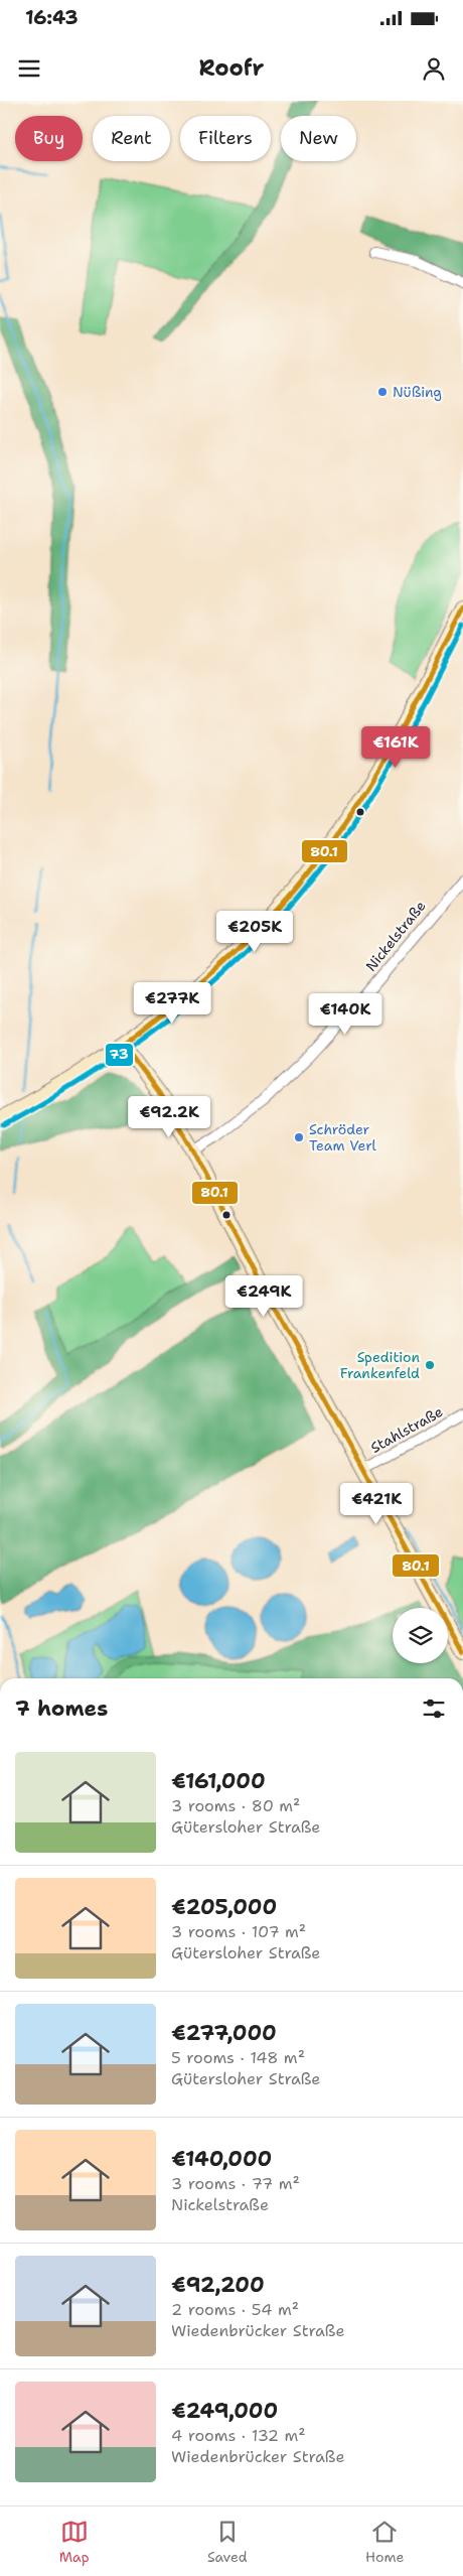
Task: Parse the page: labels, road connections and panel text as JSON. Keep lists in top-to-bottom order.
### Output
{
  "streets": {
    "street": ["Nickelstraße", "Stahlstraße"]
  },
  "places": ["Nüßing", "Schröder Team Verl", "Spedition Frankenfeld"],
  "lines": ["transit line 80.1", "transit line 73"],
  "page": {
    "status": "16:43",
    "header": "Roofr",
    "chip": [
      "Buy",
      "Rent",
      "Filters",
      "New"
    ],
    "price": [
      "€161K",
      "€205K",
      "€277K",
      "€140K",
      "€92.2K",
      "€249K",
      "€421K"
    ],
    "heading": "7 homes",
    "list": [
      {
        "name": "€161,000",
        "note": "3 rooms · 80 m² · Gütersloher Straße"
      },
      {
        "name": "€205,000",
        "note": "3 rooms · 107 m² · Gütersloher Straße"
      },
      {
        "name": "€277,000",
        "note": "5 rooms · 148 m² · Gütersloher Straße"
      },
      {
        "name": "€140,000",
        "note": "3 rooms · 77 m² · Nickelstraße"
      },
      {
        "name": "€92,200",
        "note": "2 rooms · 54 m² · Wiedenbrücker Straße"
      },
      {
        "name": "€249,000",
        "note": "4 rooms · 132 m² · Wiedenbrücker Straße"
      }
    ],
    "tabs": ["Map", "Saved", "Home"]
  }
}
